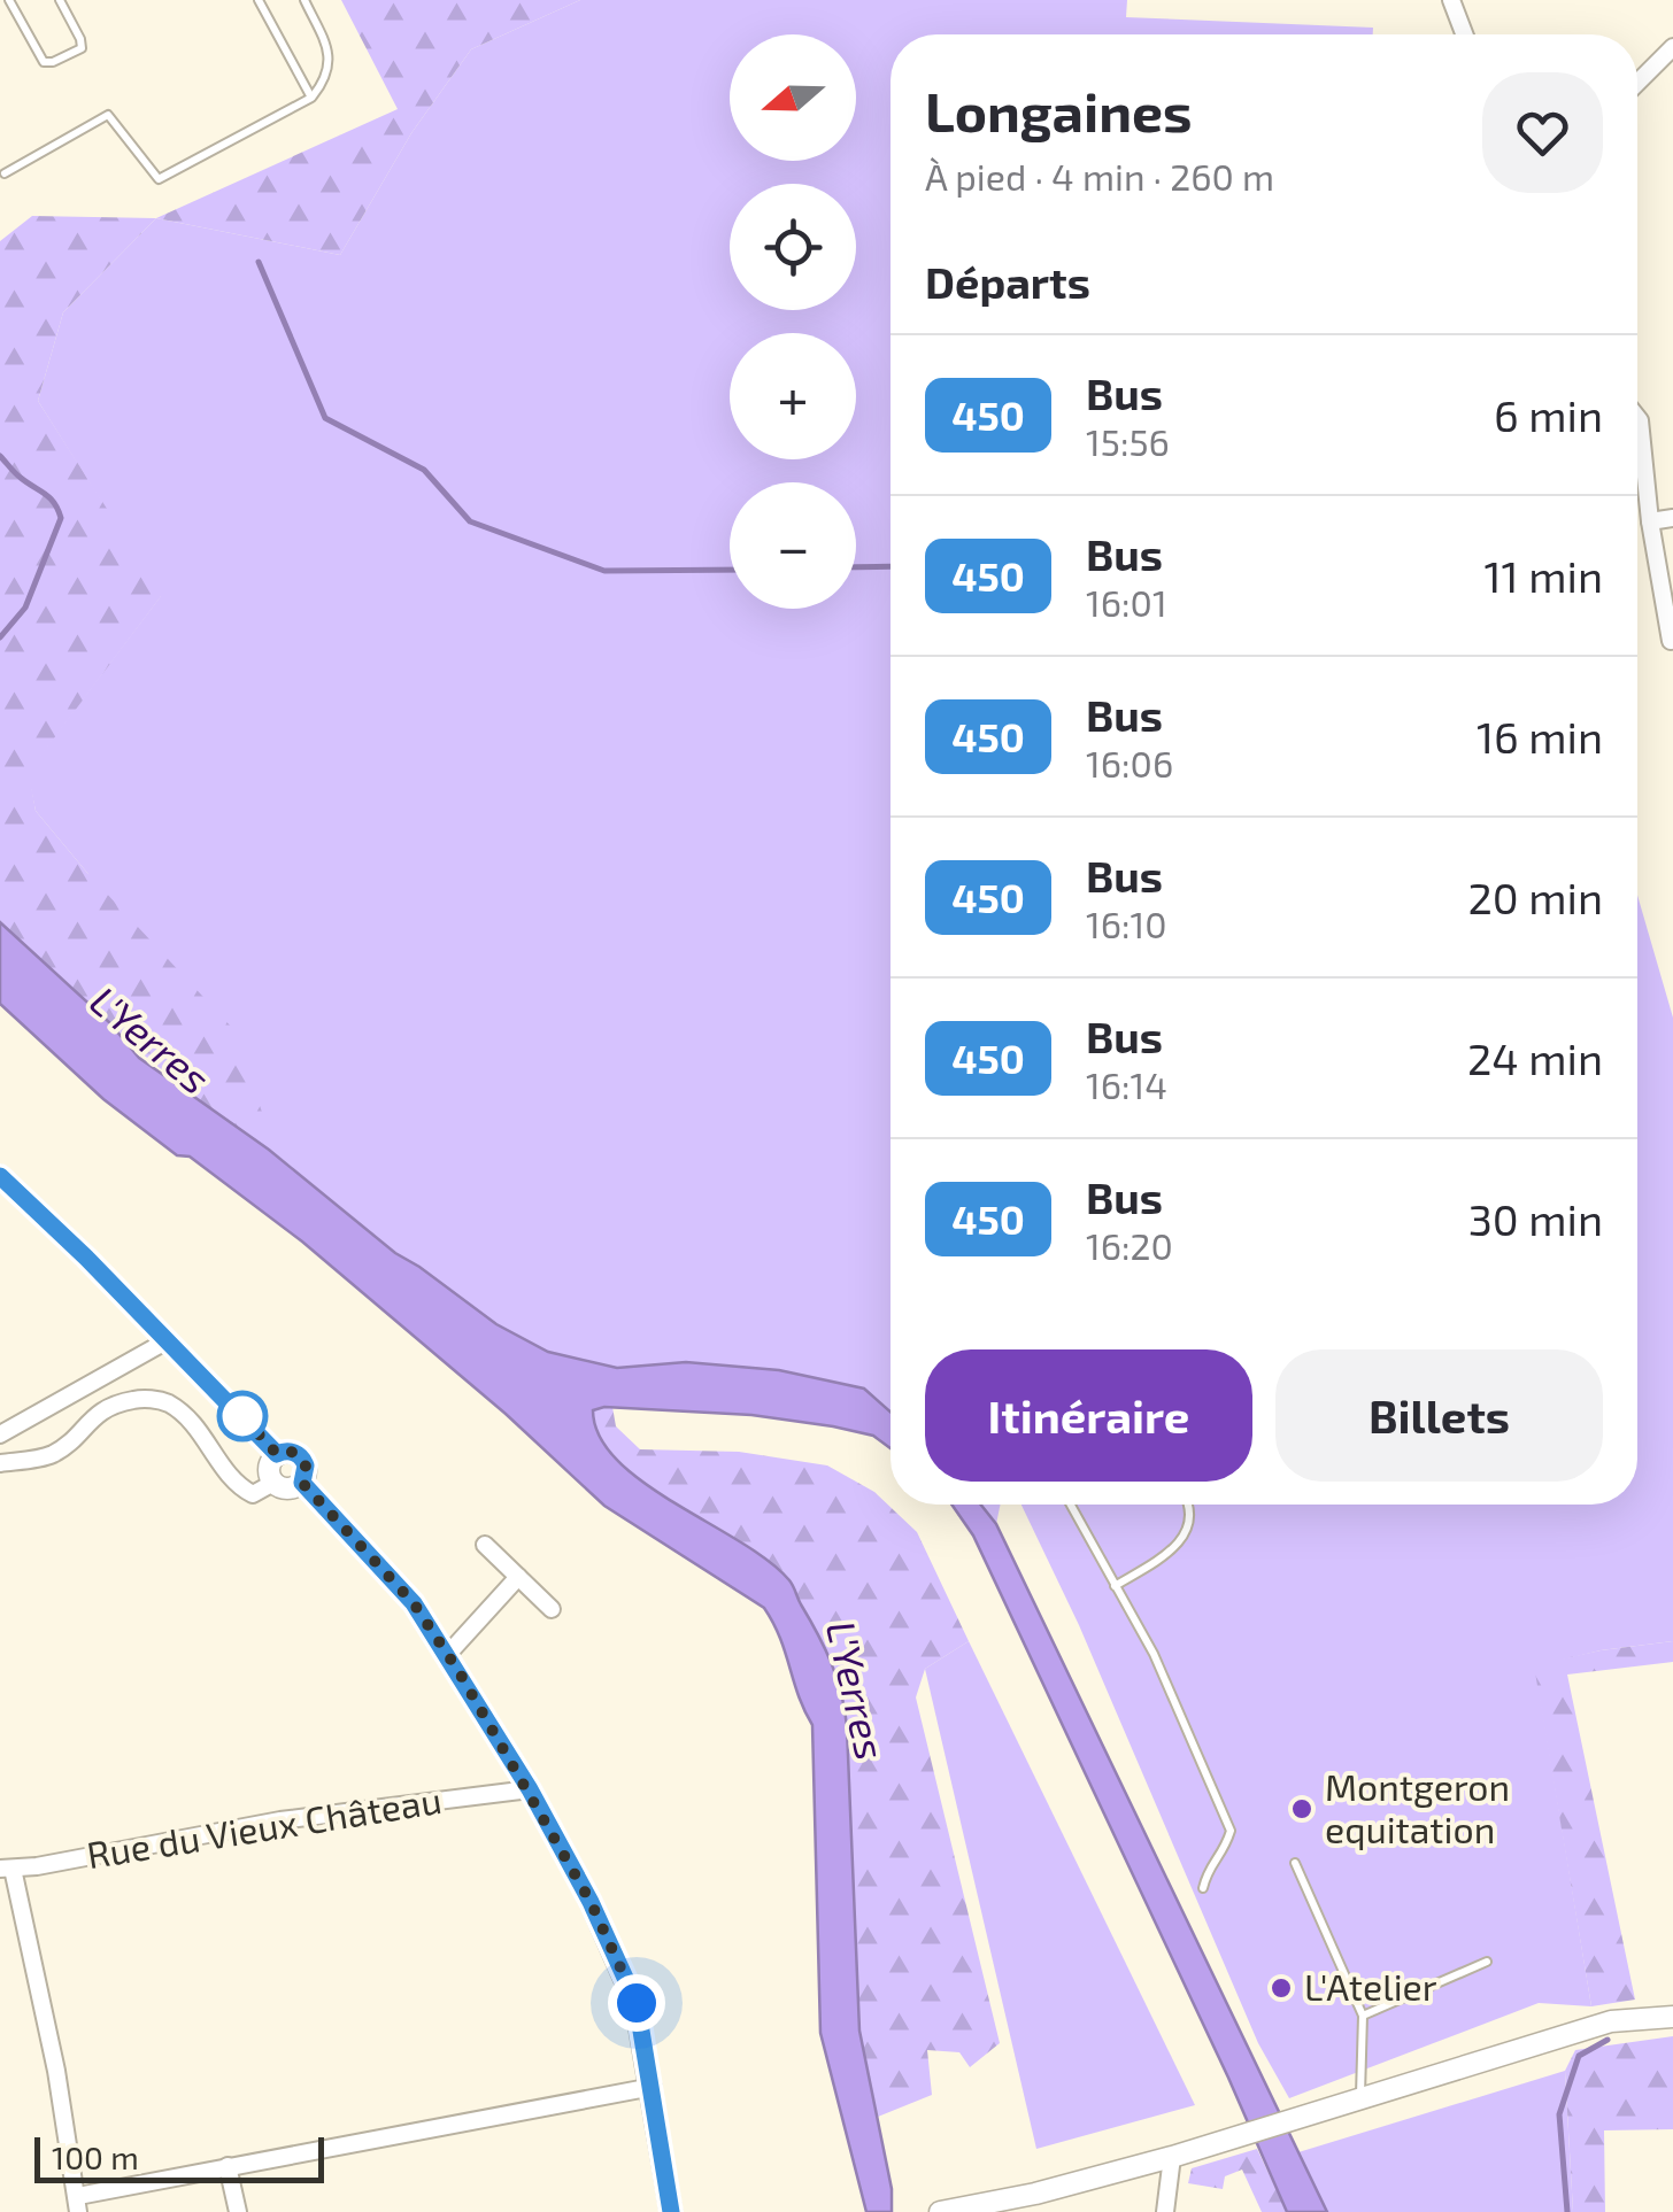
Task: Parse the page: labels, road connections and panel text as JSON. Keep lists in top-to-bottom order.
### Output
{
  "streets": {
    "street": ["Rue du Vieux Château"]
  },
  "water": ["L'Yerres"],
  "places": ["Montgeron equitation", "L'Atelier"],
  "lines": ["bus line 450"],
  "scale_bar": "100 m",
  "north": "left",
  "page": {
    "map_buttons": ["+", "−"],
    "heading": [
      ["Longaines", "À pied · 4 min · 260 m"],
      "Départs"
    ],
    "list": [
      {
        "mark": "450",
        "name": "Bus",
        "note": "15:56",
        "value": "6 min"
      },
      {
        "mark": "450",
        "name": "Bus",
        "note": "16:01",
        "value": "11 min"
      },
      {
        "mark": "450",
        "name": "Bus",
        "note": "16:06",
        "value": "16 min"
      },
      {
        "mark": "450",
        "name": "Bus",
        "note": "16:10",
        "value": "20 min"
      },
      {
        "mark": "450",
        "name": "Bus",
        "note": "16:14",
        "value": "24 min"
      },
      {
        "mark": "450",
        "name": "Bus",
        "note": "16:20",
        "value": "30 min"
      }
    ],
    "buttons": ["Itinéraire", "Billets"],
    "scale": "100 m"
  }
}
